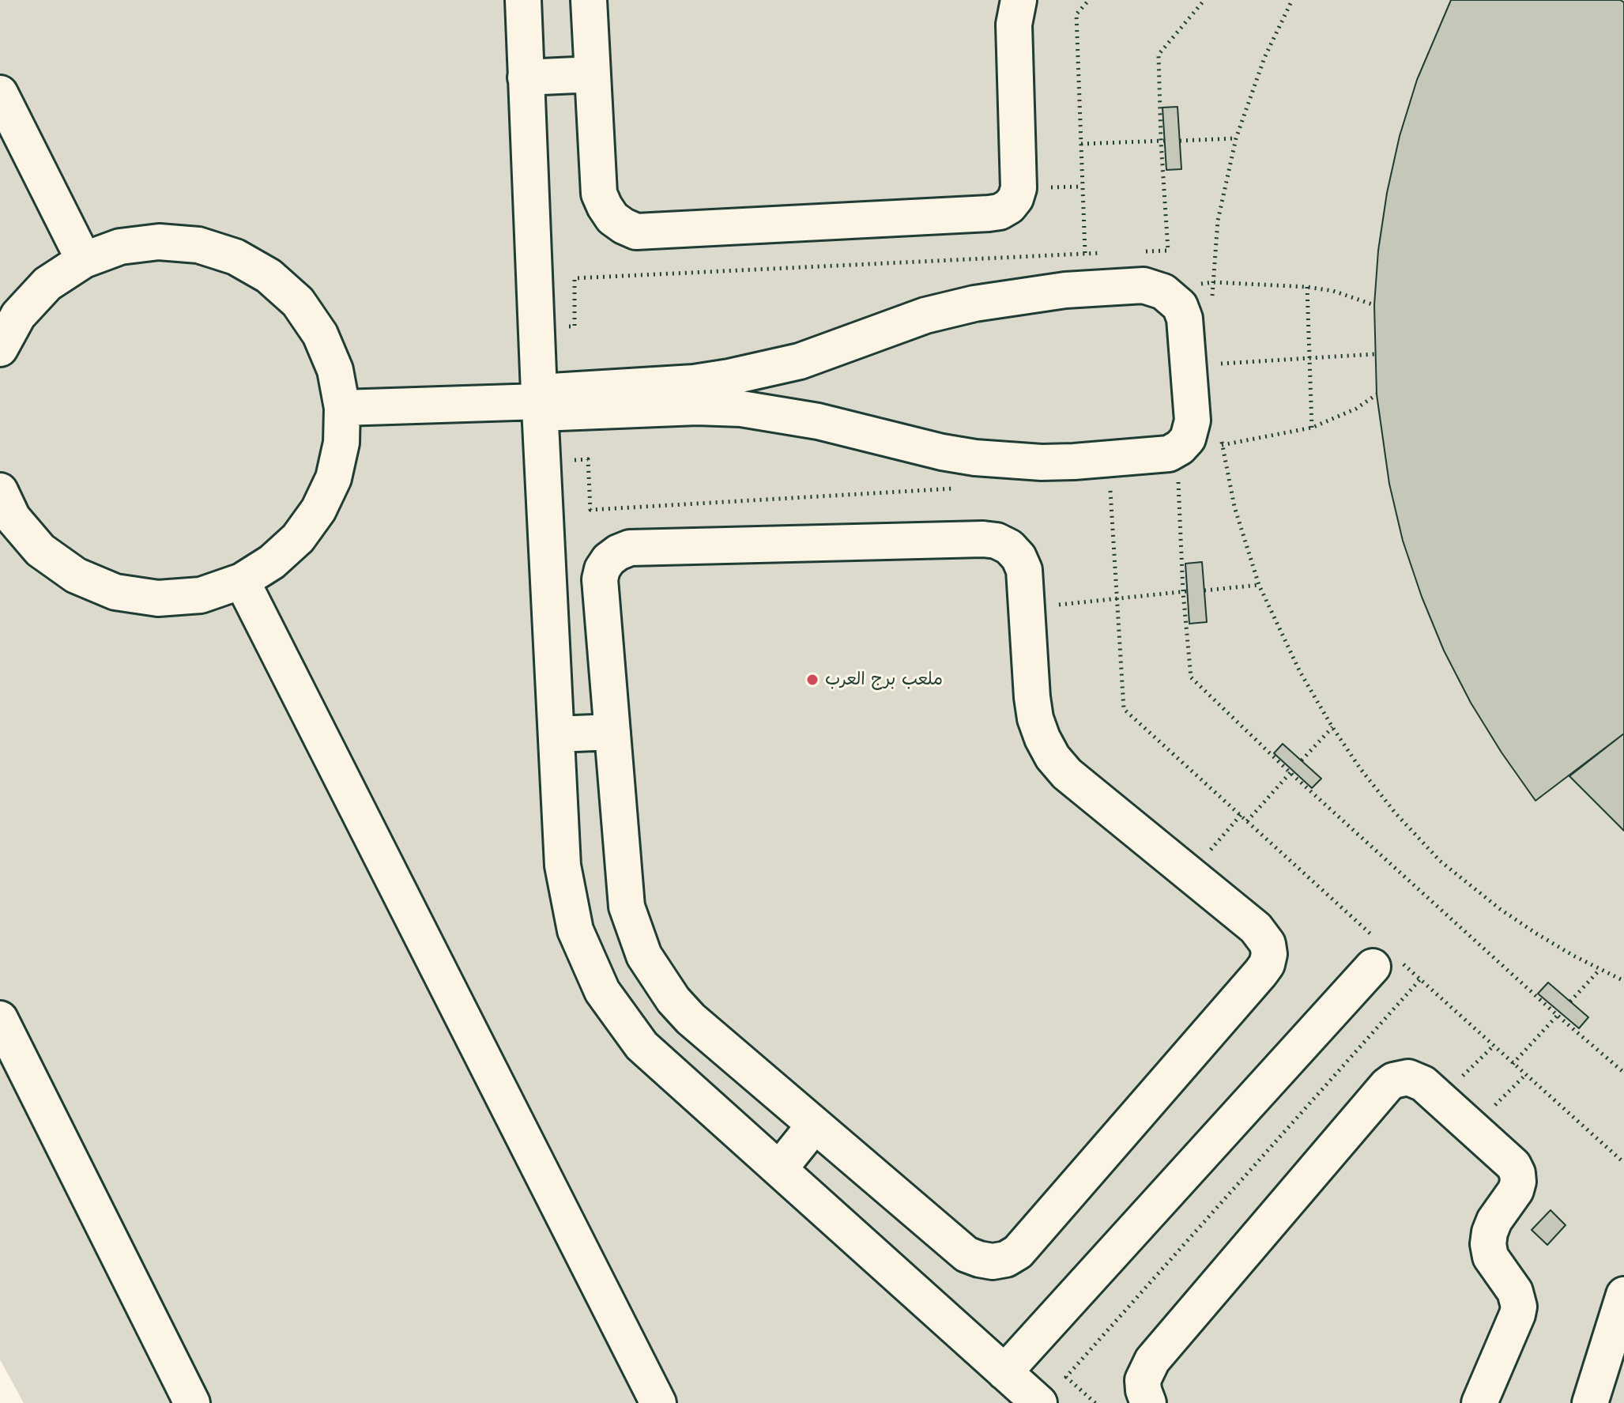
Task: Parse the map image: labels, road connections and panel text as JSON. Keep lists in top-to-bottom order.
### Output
{
  "places": ["ملعب برج العرب"]
}
